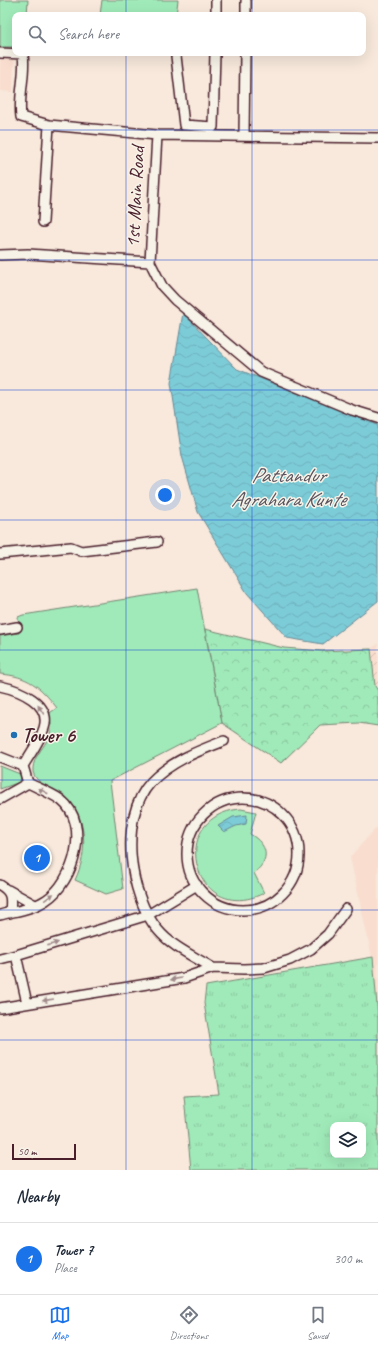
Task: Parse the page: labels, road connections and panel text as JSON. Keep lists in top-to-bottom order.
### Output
{
  "streets": {
    "street": ["1st Main Road"]
  },
  "water": ["Pattandur Agrahara Kunte"],
  "places": ["Tower 6"],
  "scale_bar": "50 m",
  "page": {
    "search": "Search here",
    "pins": "1",
    "scale": "50 m",
    "heading": "Nearby",
    "list": [
      {
        "mark": "1",
        "name": "Tower 7",
        "note": "Place",
        "value": "300 m"
      }
    ],
    "nav": ["Map", "Directions", "Saved"]
  }
}
